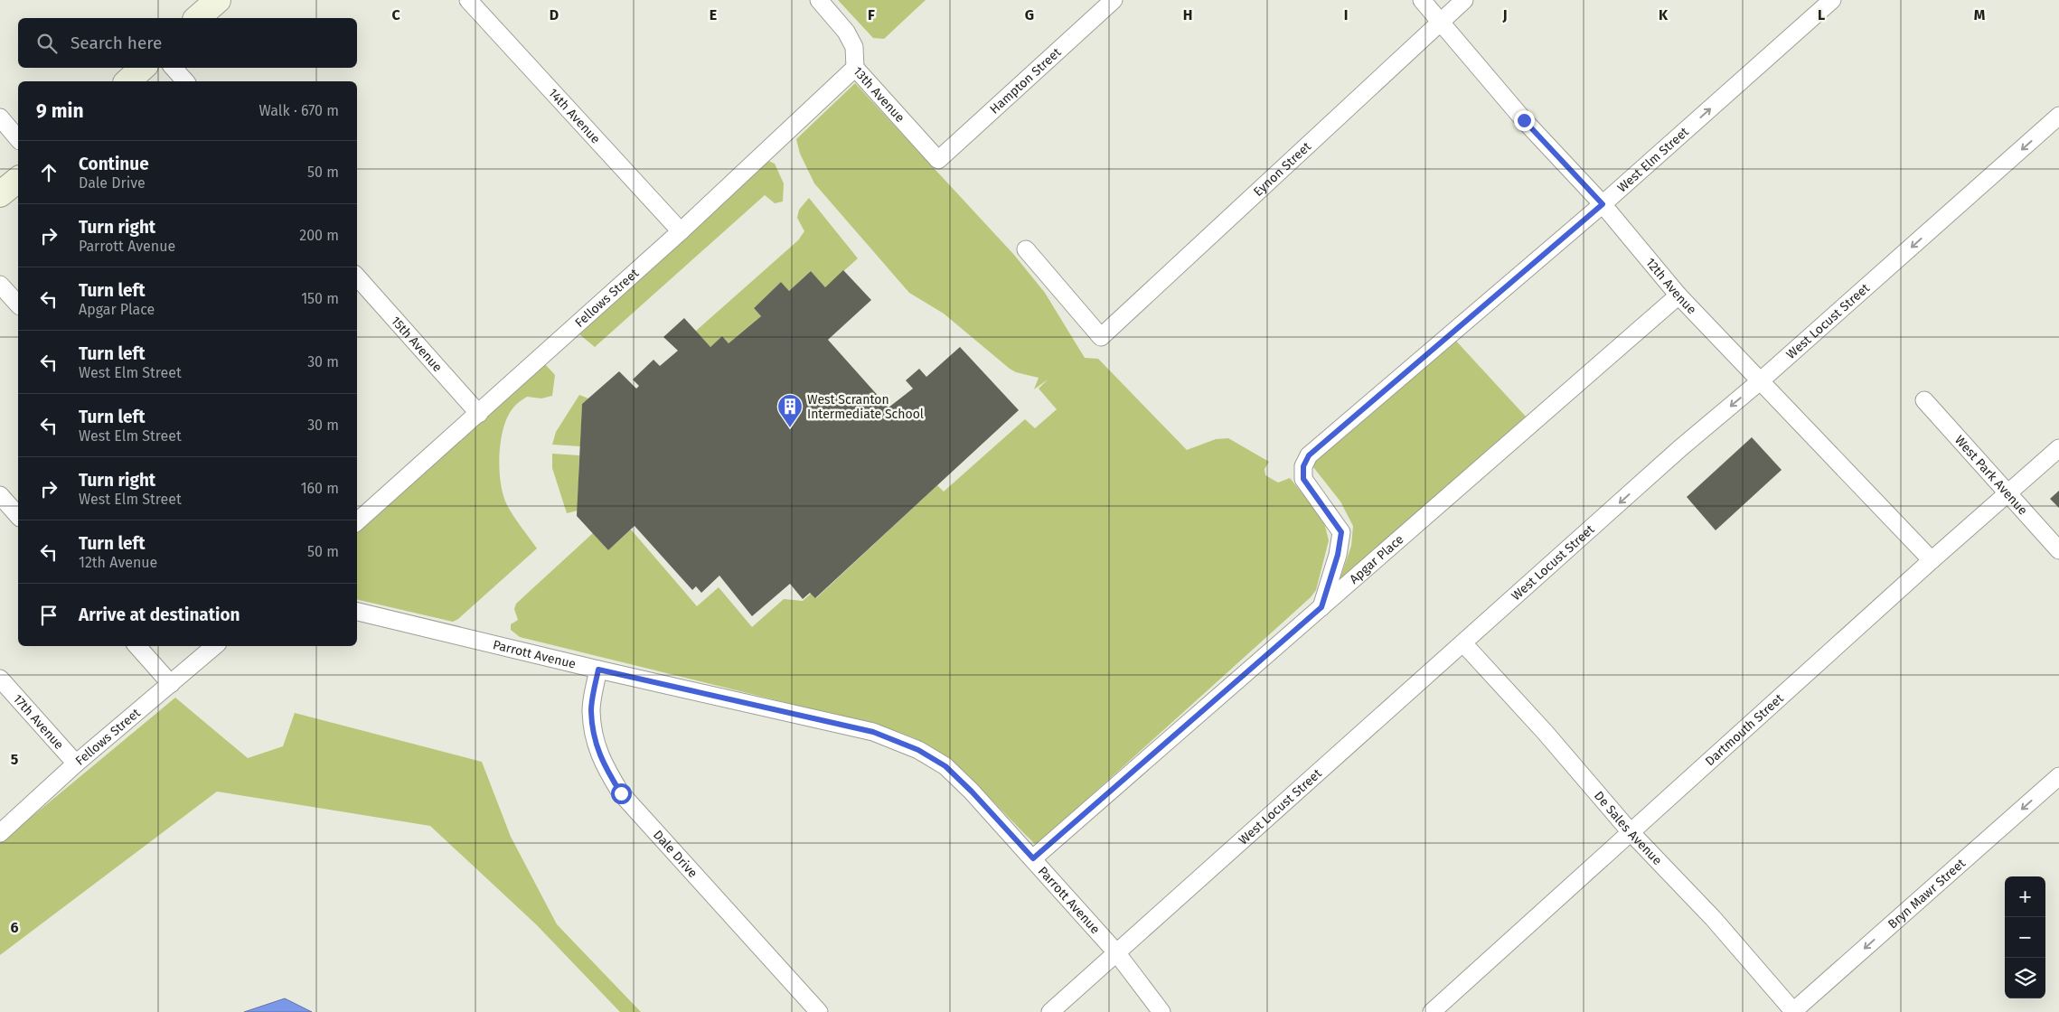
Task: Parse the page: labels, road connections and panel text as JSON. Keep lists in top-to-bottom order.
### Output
{
  "streets": {
    "street": [
      "Hampton Street",
      "13th Avenue",
      "14th Avenue",
      "West Elm Street",
      "Eynon Street",
      "12th Avenue",
      "Fellows Street",
      "West Locust Street",
      "15th Avenue",
      "West Park Avenue",
      "Apgar Place",
      "Parrott Avenue",
      "17th Avenue",
      "Dartmouth Street",
      "De Sales Avenue",
      "Dale Drive",
      "Bryn Mawr Street"
    ]
  },
  "crossings": [
    ["Hampton Street", "13th Avenue"],
    ["13th Avenue", "Fellows Street"],
    ["14th Avenue", "Fellows Street"],
    ["West Elm Street", "12th Avenue"],
    ["West Elm Street", "Apgar Place"],
    ["Eynon Street", "12th Avenue"],
    ["12th Avenue", "West Locust Street"],
    ["12th Avenue", "Apgar Place"],
    ["12th Avenue", "Dartmouth Street"],
    ["Fellows Street", "15th Avenue"],
    ["Fellows Street", "17th Avenue"],
    ["West Locust Street", "Parrott Avenue"],
    ["West Locust Street", "De Sales Avenue"],
    ["West Park Avenue", "Dartmouth Street"],
    ["Apgar Place", "Parrott Avenue"],
    ["Parrott Avenue", "Dale Drive"],
    ["Dartmouth Street", "De Sales Avenue"],
    ["De Sales Avenue", "Bryn Mawr Street"]
  ],
  "one_way": ["West Elm Street", "West Locust Street", "Bryn Mawr Street"],
  "places": {
    "building": ["West Scranton Intermediate School"]
  },
  "page": {
    "search": "Search here",
    "heading": ["9 min", "Walk · 670 m"],
    "list": [
      ["Continue", "Dale Drive", "50 m"],
      ["Turn right", "Parrott Avenue", "200 m"],
      ["Turn left", "Apgar Place", "150 m"],
      ["Turn left", "West Elm Street", "30 m"],
      ["Turn left", "West Elm Street", "30 m"],
      ["Turn right", "West Elm Street", "160 m"],
      ["Turn left", "12th Avenue", "50 m"],
      "Arrive at destination"
    ],
    "map_buttons": ["+", "−"]
  },
  "grid": {
    "columns": [
      "C",
      "D",
      "E",
      "F",
      "G",
      "H",
      "I",
      "J",
      "K",
      "L",
      "M"
    ],
    "rows": ["5", "6"]
  }
}
